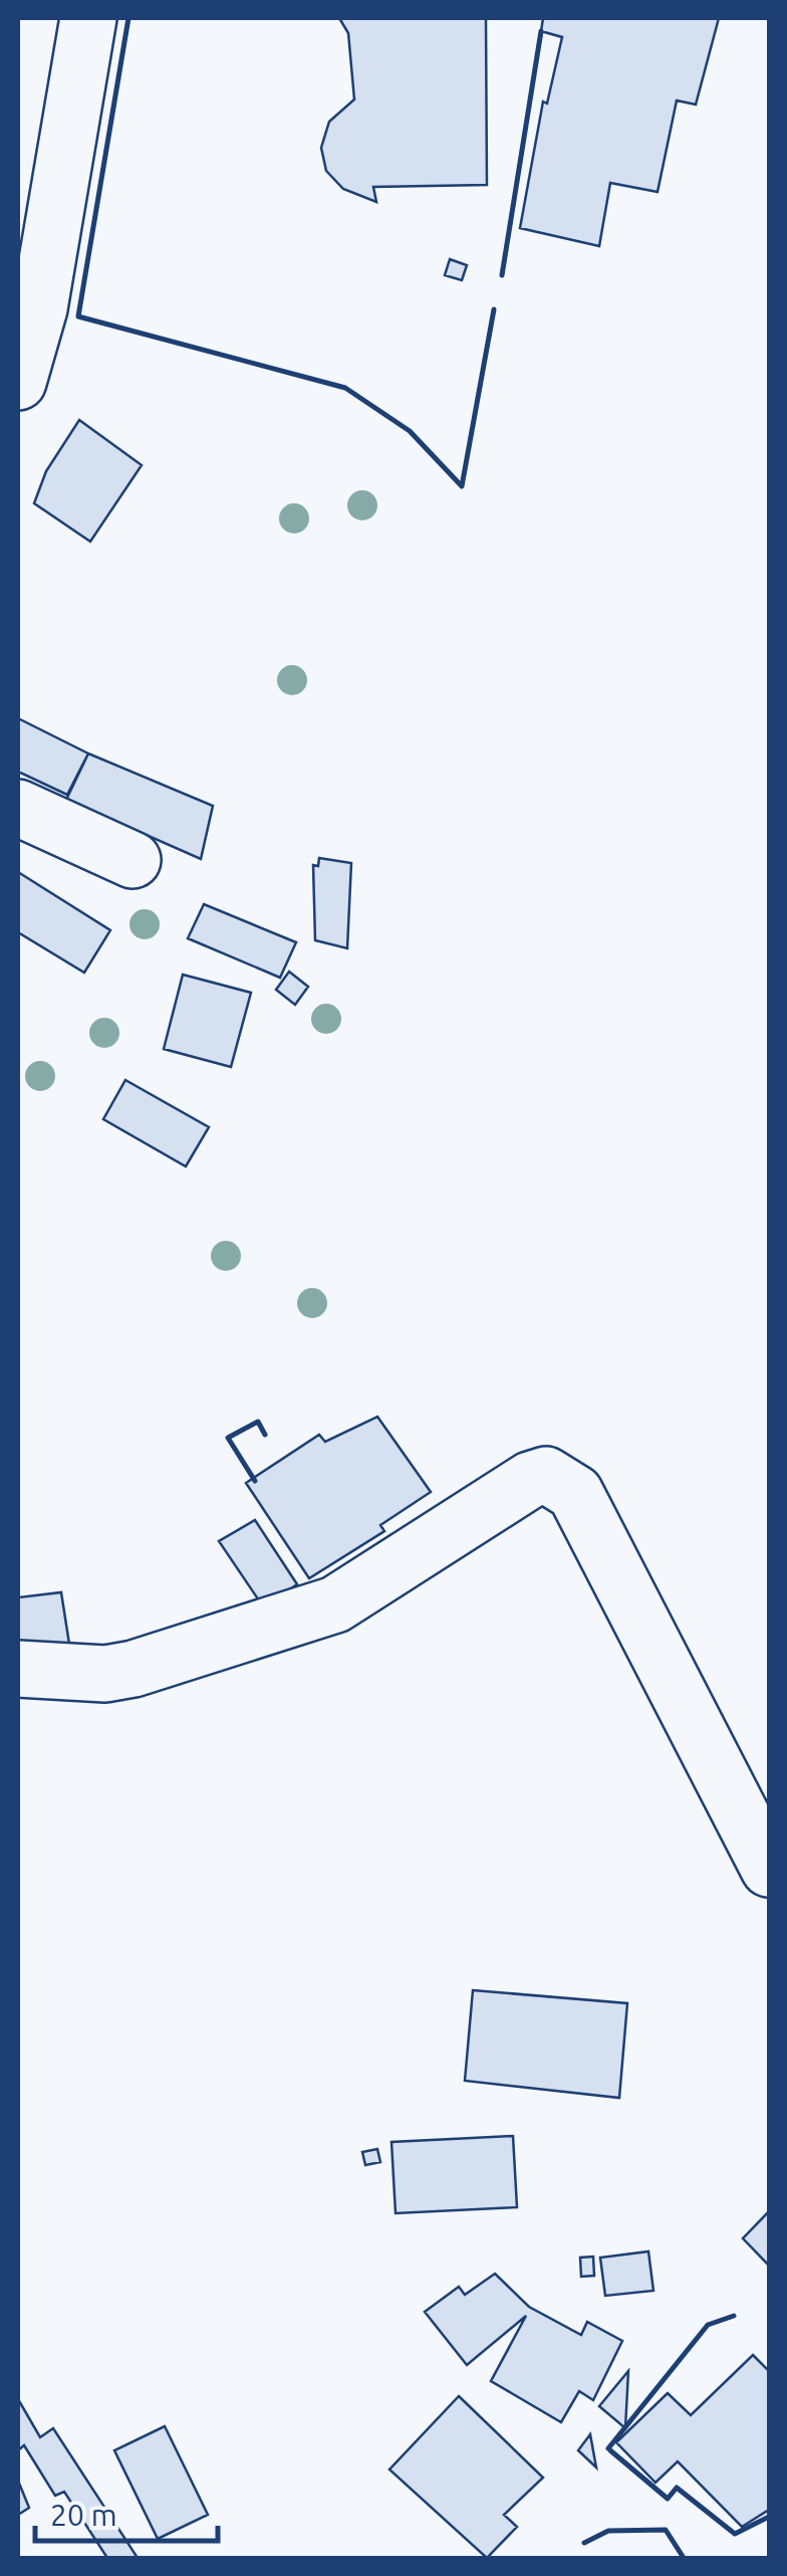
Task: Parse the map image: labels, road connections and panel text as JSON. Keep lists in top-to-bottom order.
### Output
{
  "scale_bar": "20 m"
}
